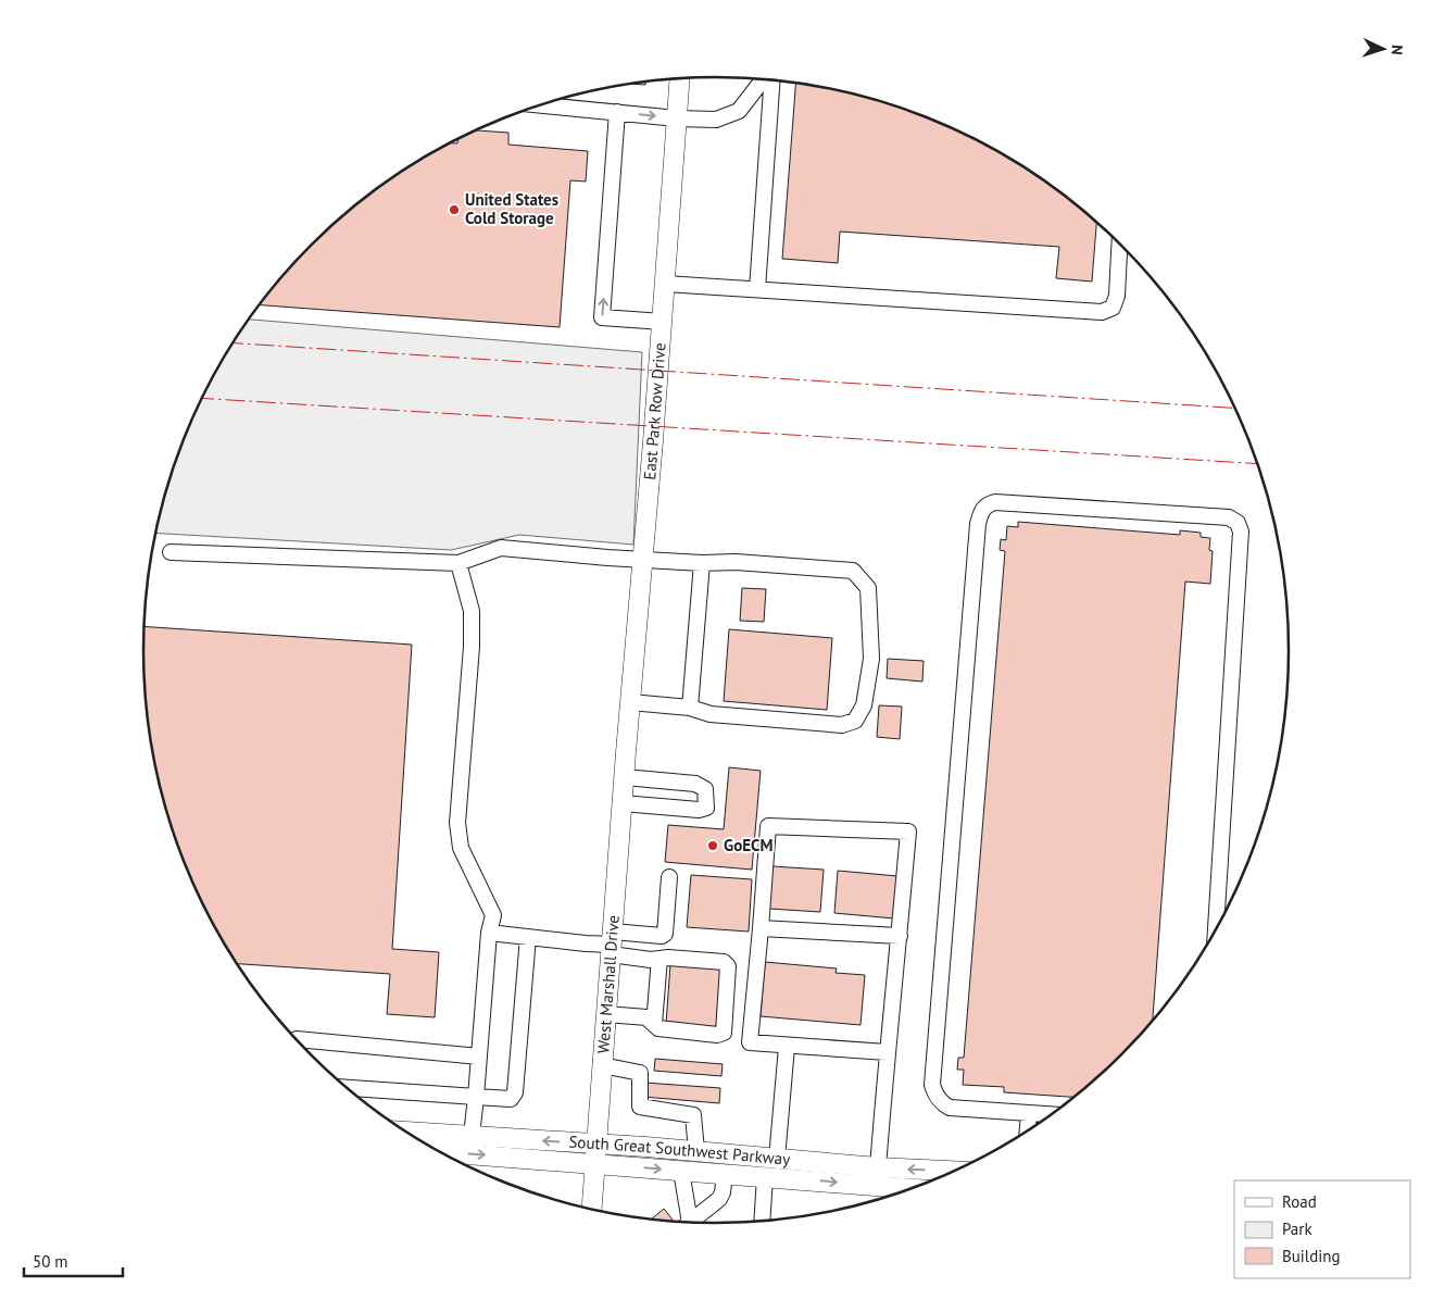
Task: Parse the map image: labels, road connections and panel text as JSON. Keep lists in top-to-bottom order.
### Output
{
  "streets": {
    "main road": ["East Park Row Drive", "West Marshall Drive", "South Great Southwest Parkway"]
  },
  "crossings": [
    ["East Park Row Drive", "West Marshall Drive"],
    ["West Marshall Drive", "South Great Southwest Parkway"]
  ],
  "places": ["United States Cold Storage", "GoECM"],
  "legend": ["Road", "Park", "Building"],
  "scale_bar": "50 m",
  "north": "right"
}
